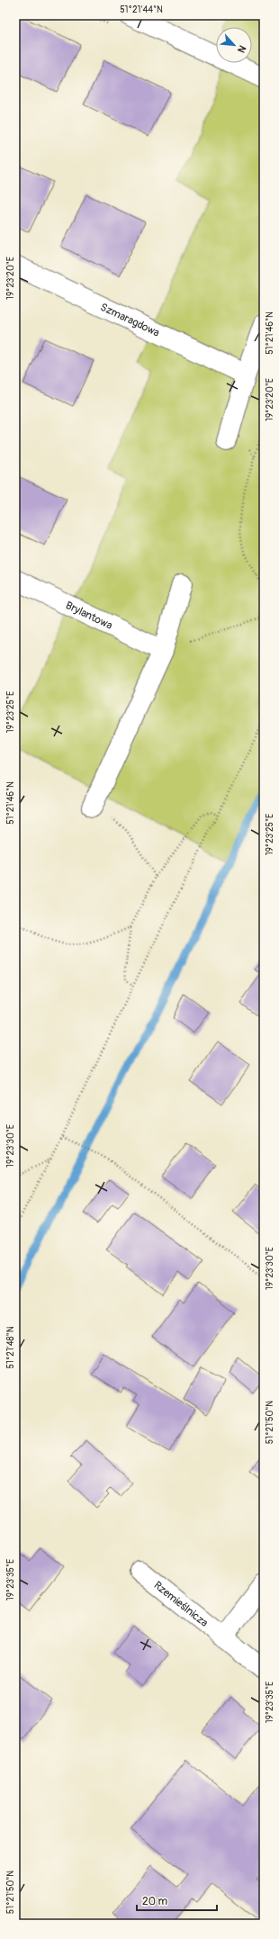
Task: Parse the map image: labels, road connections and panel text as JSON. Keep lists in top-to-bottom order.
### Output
{
  "streets": {
    "street": ["Szmaragdowa", "Brylantowa", "Rzemieślnicza"]
  },
  "scale_bar": "20 m",
  "north": "bottom right",
  "coordinates": [
    "51°21'44\"N",
    "19°23'20\"E",
    "51°21'46\"N",
    "19°23'25\"E",
    "19°23'30\"E",
    "51°21'48\"N",
    "51°21'50\"N",
    "19°23'35\"E"
  ]
}
